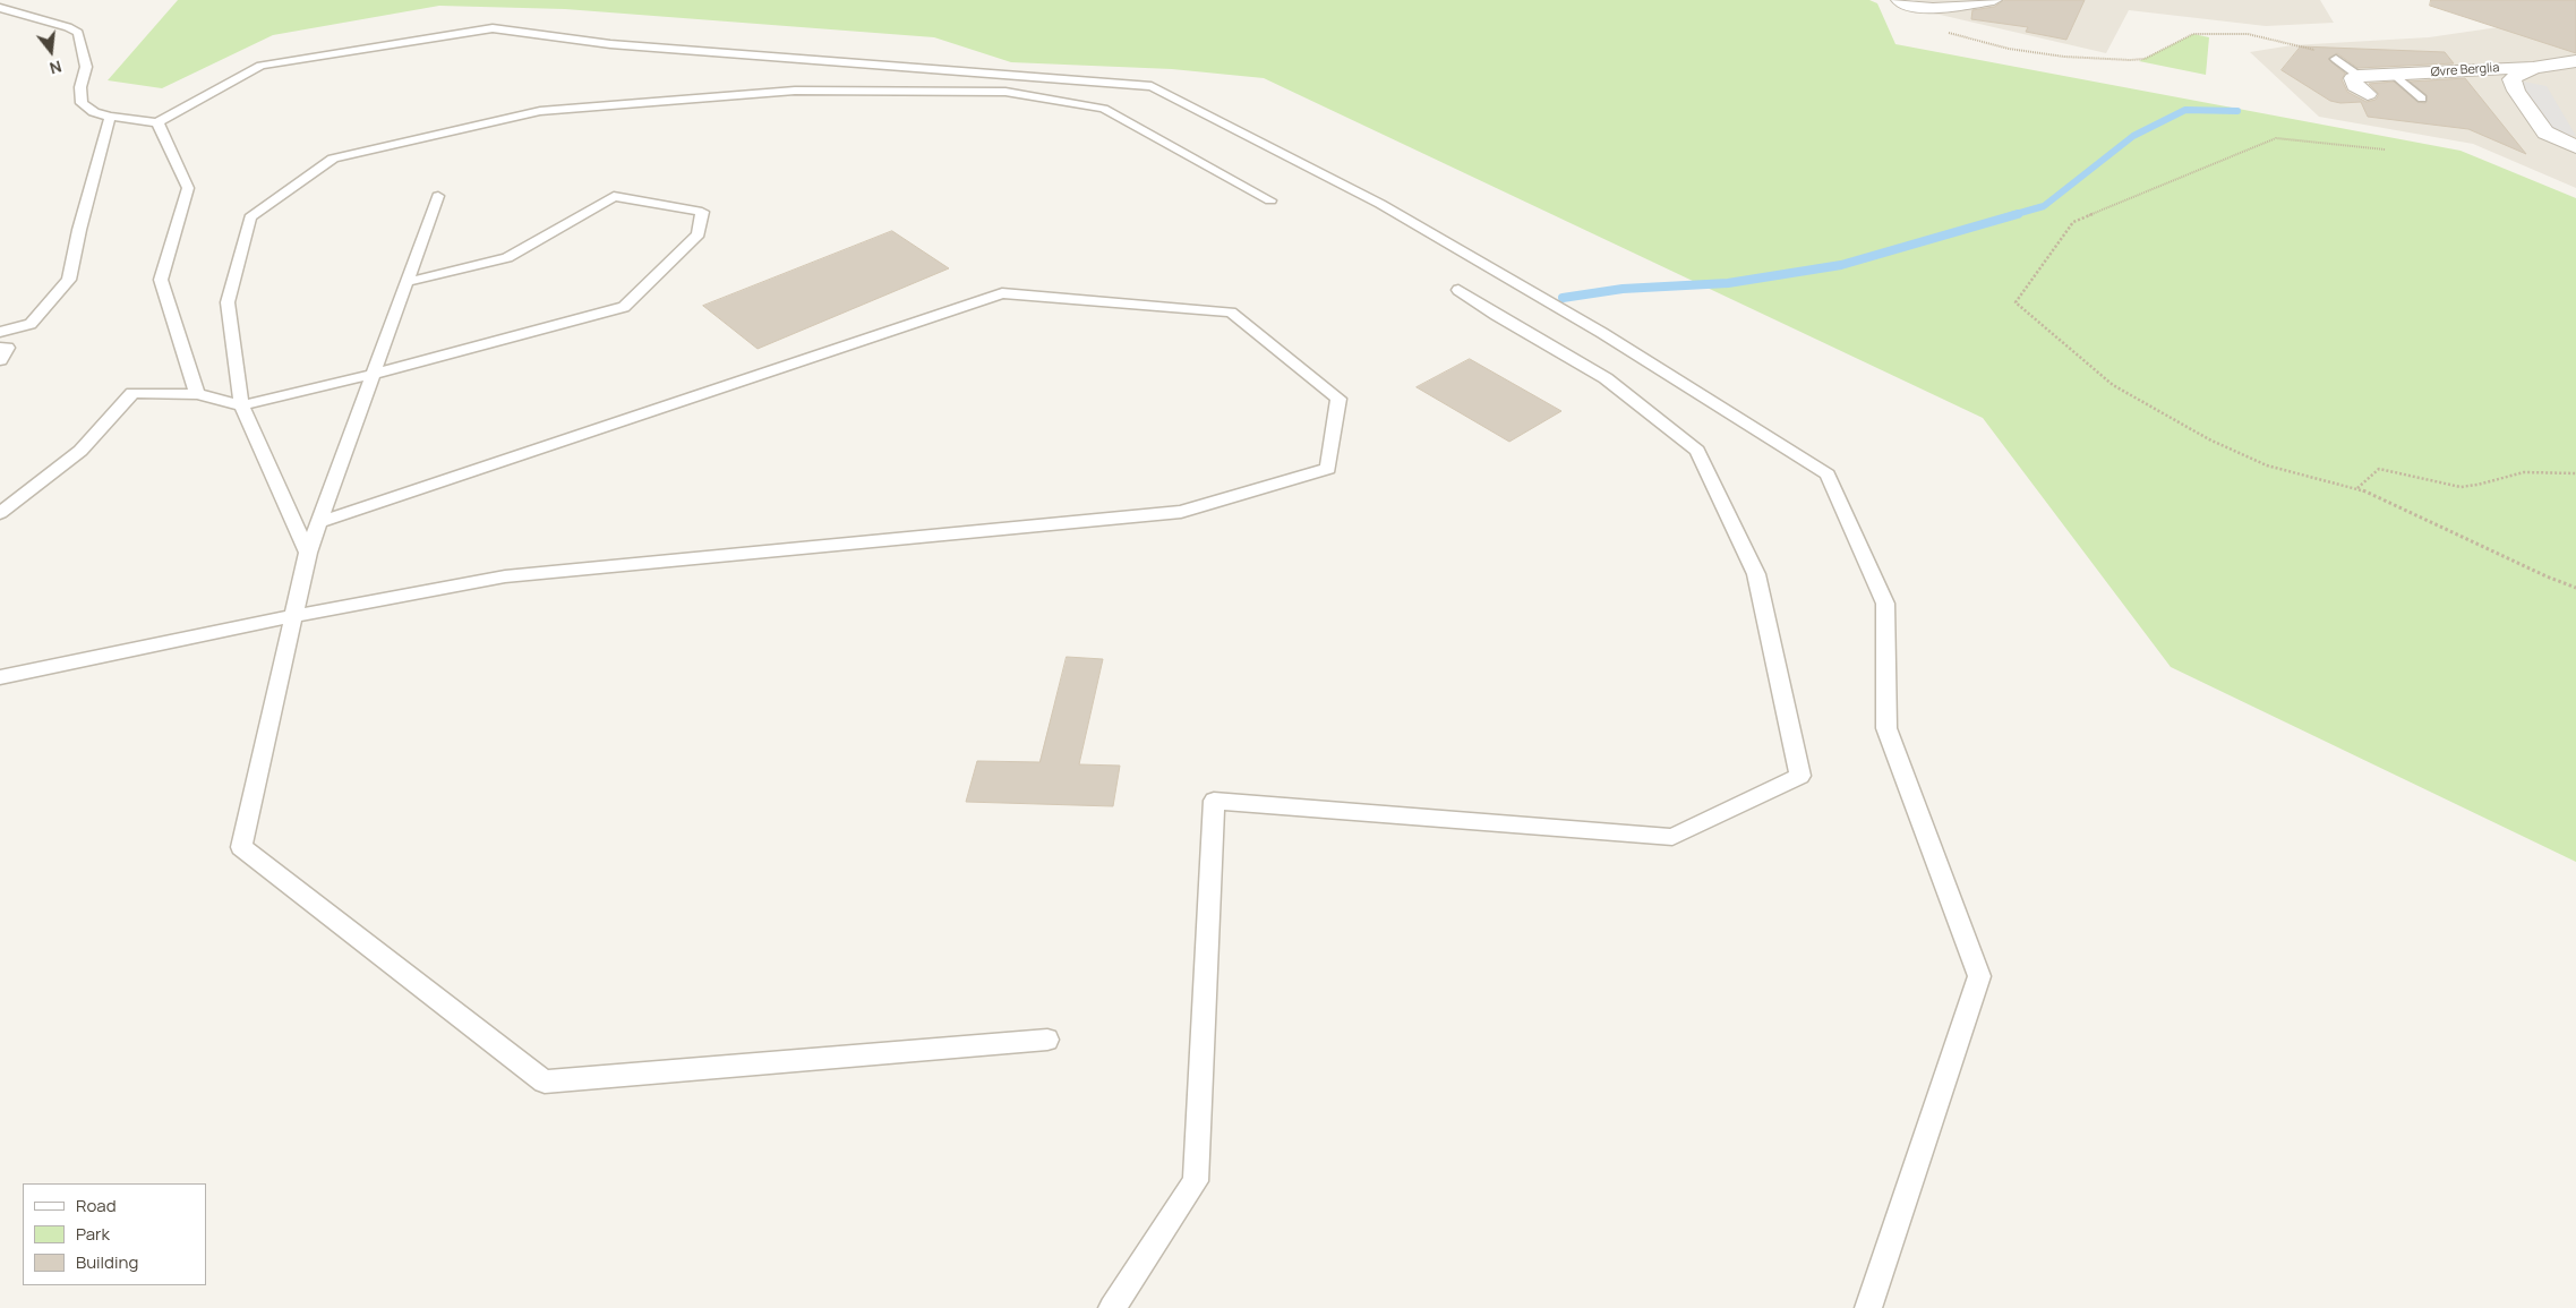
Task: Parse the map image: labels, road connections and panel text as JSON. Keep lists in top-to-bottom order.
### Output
{
  "streets": {
    "street": ["Øvre Berglia"]
  },
  "legend": ["Road", "Park", "Building"],
  "north": "bottom"
}
